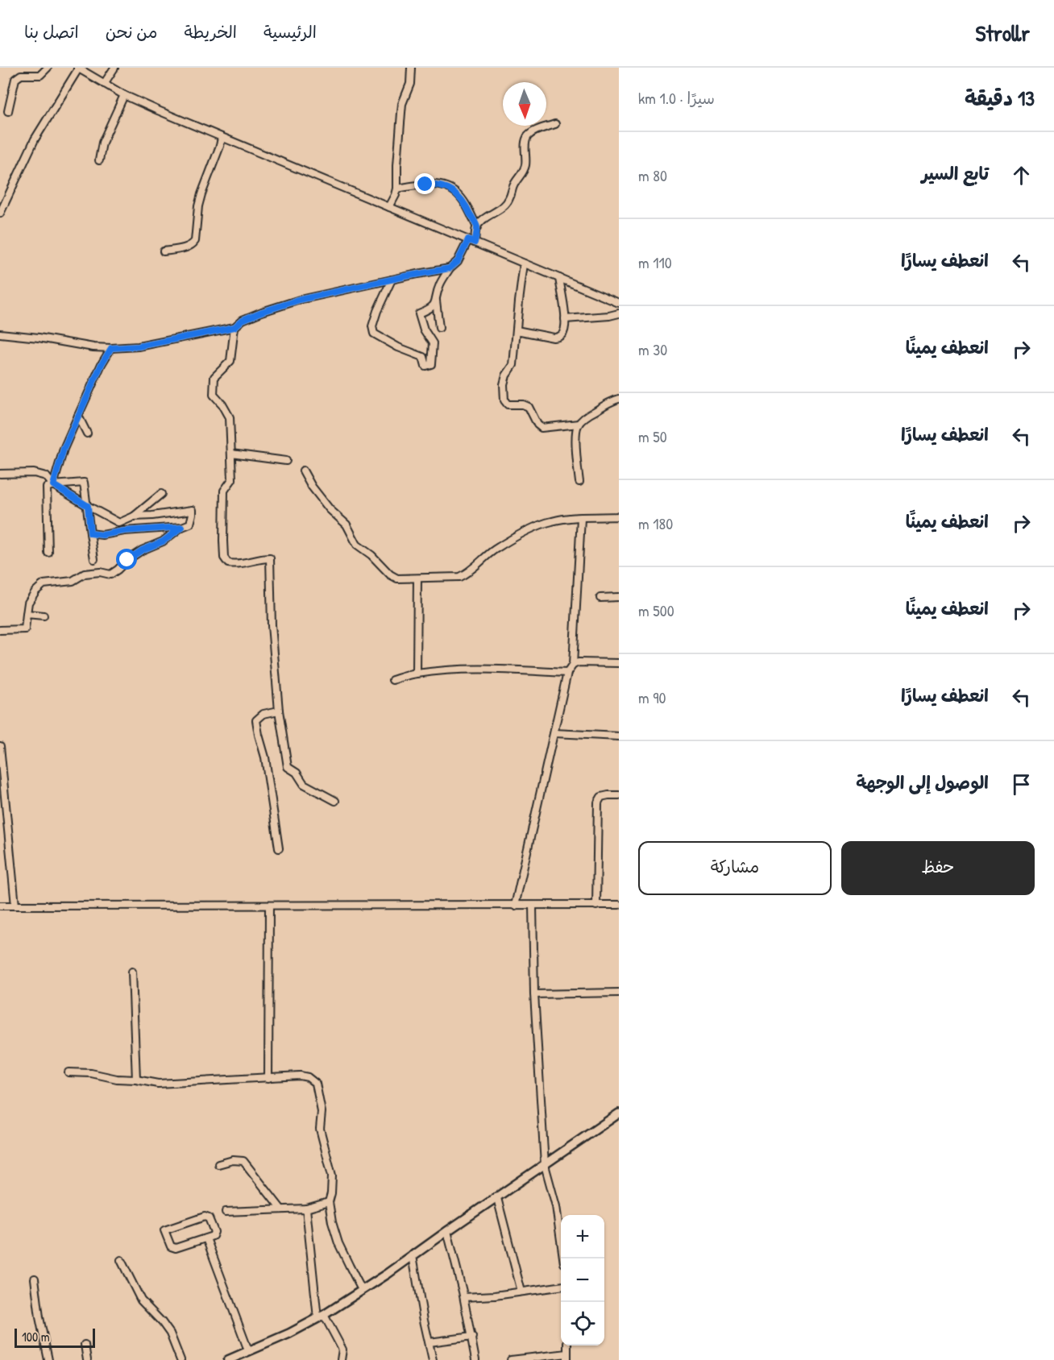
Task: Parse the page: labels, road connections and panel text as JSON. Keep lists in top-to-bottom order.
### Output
{
  "scale_bar": "100 m",
  "north": "bottom",
  "page": {
    "header": "Strollr",
    "nav": [
      "الرئيسية",
      "الخريطة",
      "من نحن",
      "اتصل بنا"
    ],
    "heading": ["13 دقيقة", "سيرًا · 1.0 km"],
    "list": [
      ["تابع السير", "80 m"],
      ["انعطف يسارًا", "110 m"],
      ["انعطف يمينًا", "30 m"],
      ["انعطف يسارًا", "50 m"],
      ["انعطف يمينًا", "180 m"],
      ["انعطف يمينًا", "500 m"],
      ["انعطف يسارًا", "90 m"],
      "الوصول إلى الوجهة"
    ],
    "buttons": ["حفظ", "مشاركة"],
    "map_buttons": ["+", "−"],
    "scale": "100 m"
  }
}
